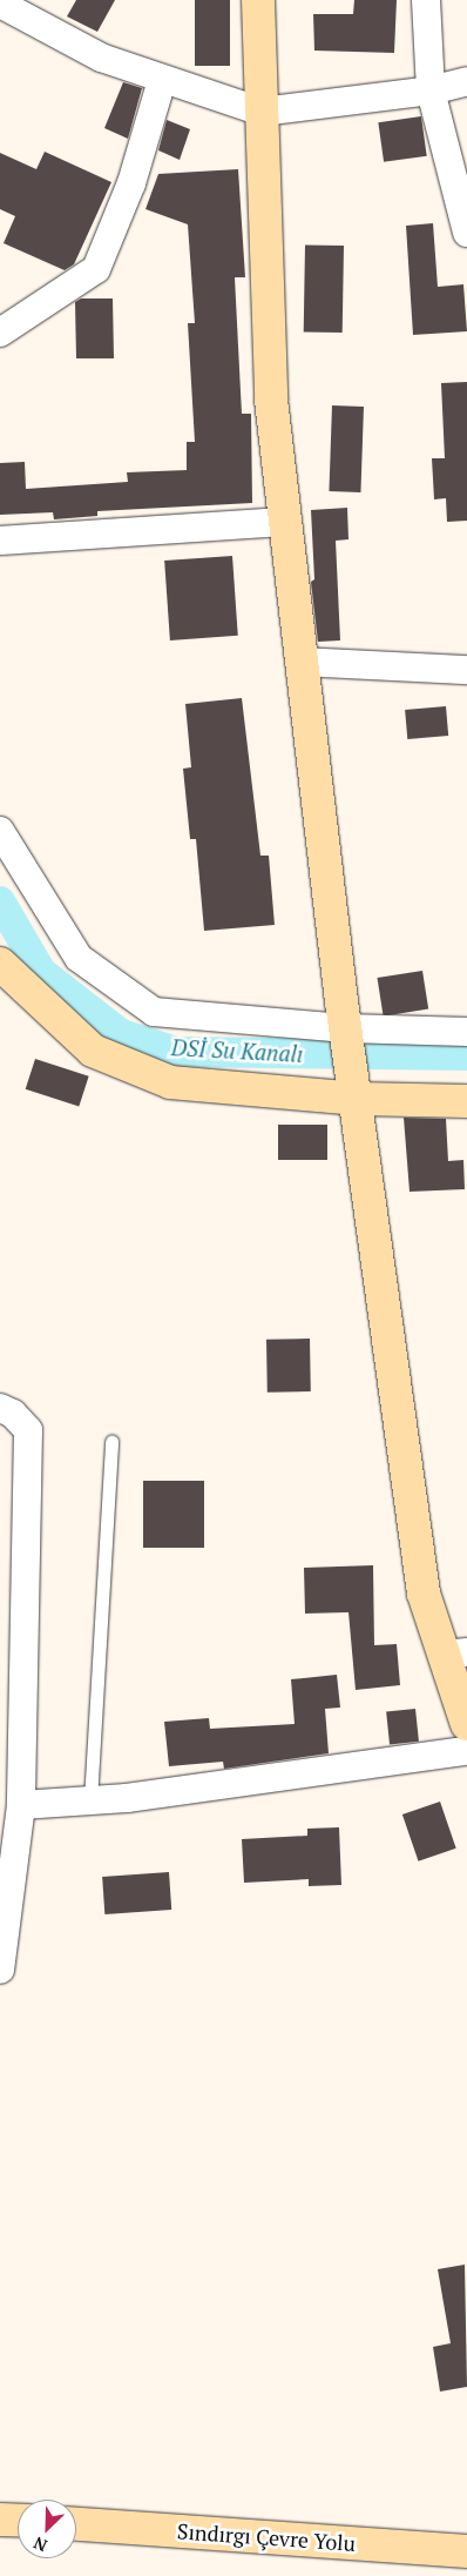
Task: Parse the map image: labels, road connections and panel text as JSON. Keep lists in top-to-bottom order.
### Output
{
  "streets": {
    "street": ["Sındırgı Çevre Yolu"]
  },
  "water": ["DSİ Su Kanalı"],
  "north": "bottom left"
}
